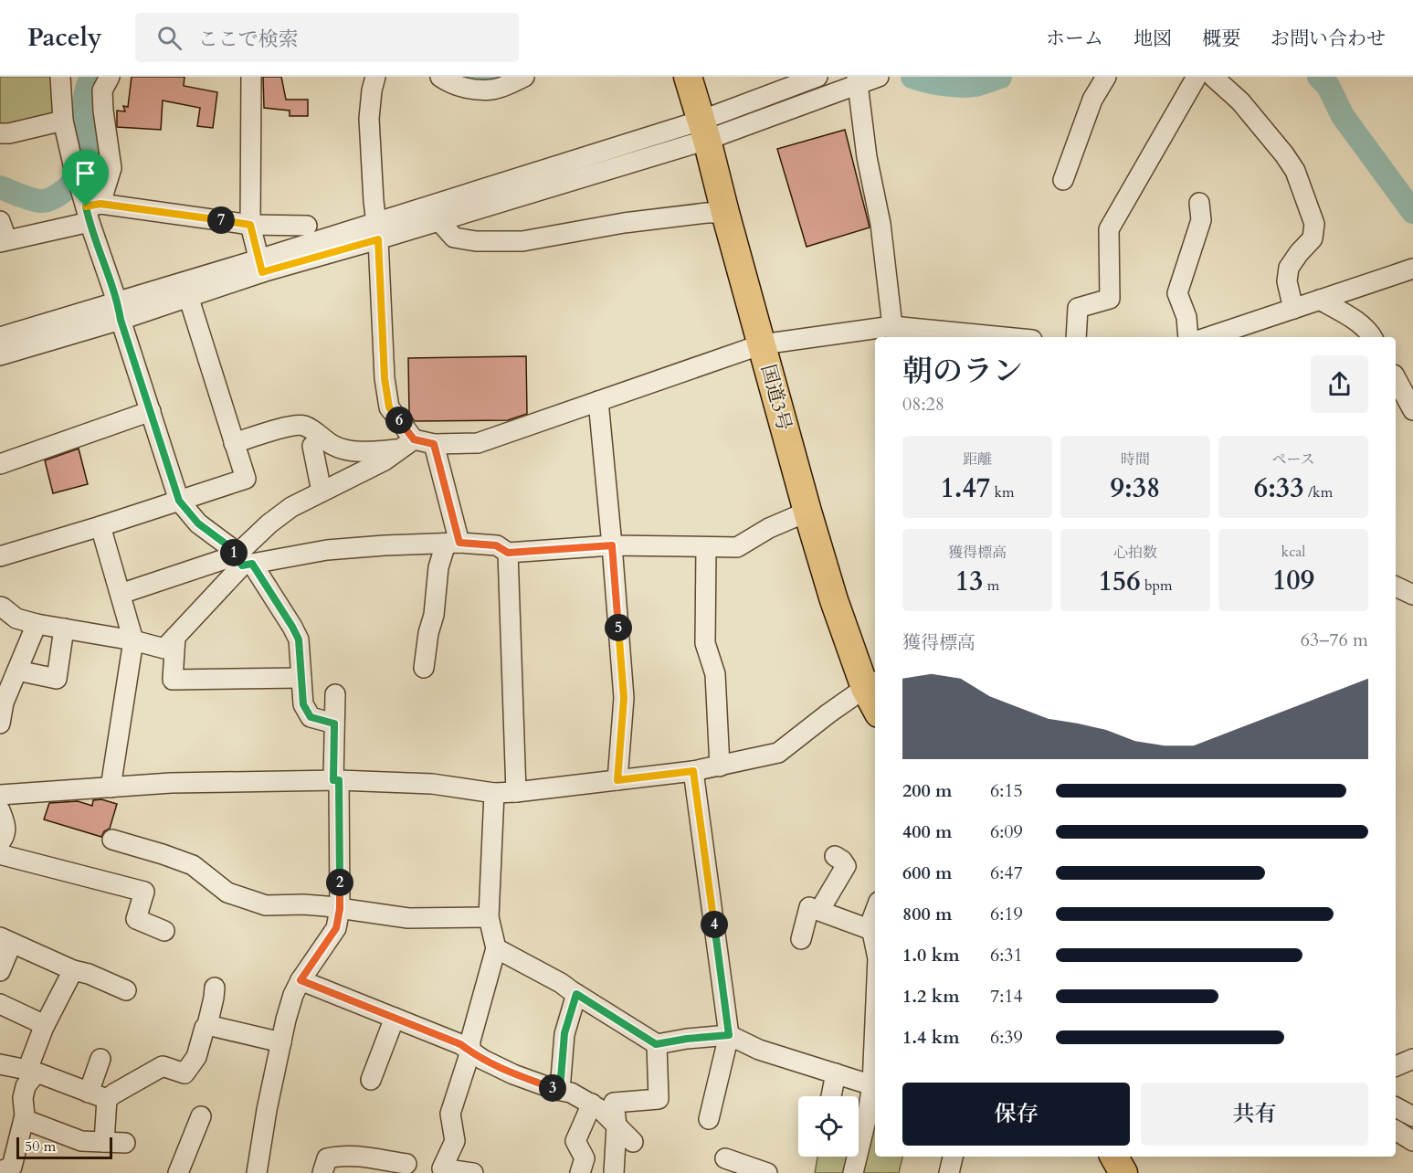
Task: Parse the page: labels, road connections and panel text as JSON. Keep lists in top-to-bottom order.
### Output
{
  "streets": {
    "highway": ["国道3号"]
  },
  "scale_bar": "50 m",
  "page": {
    "header": "Pacely",
    "search": "ここで検索",
    "nav": [
      "ホーム",
      "地図",
      "概要",
      "お問い合わせ"
    ],
    "pins": [
      "7",
      "6",
      "1",
      "5",
      "2",
      "4",
      "3"
    ],
    "heading": ["朝のラン", "08:28"],
    "stats": [
      ["距離", "1.47 km"],
      ["時間", "9:38"],
      ["ペース", "6:33 /km"],
      ["獲得標高", "13 m"],
      ["心拍数", "156 bpm"],
      ["kcal", "109"]
    ],
    "chart": ["獲得標高", "63–76 m"],
    "list": [
      {
        "name": "200 m",
        "note": "6:15"
      },
      {
        "name": "400 m",
        "note": "6:09"
      },
      {
        "name": "600 m",
        "note": "6:47"
      },
      {
        "name": "800 m",
        "note": "6:19"
      },
      {
        "name": "1.0 km",
        "note": "6:31"
      },
      {
        "name": "1.2 km",
        "note": "7:14"
      },
      {
        "name": "1.4 km",
        "note": "6:39"
      }
    ],
    "buttons": ["保存", "共有"],
    "scale": "50 m"
  }
}
